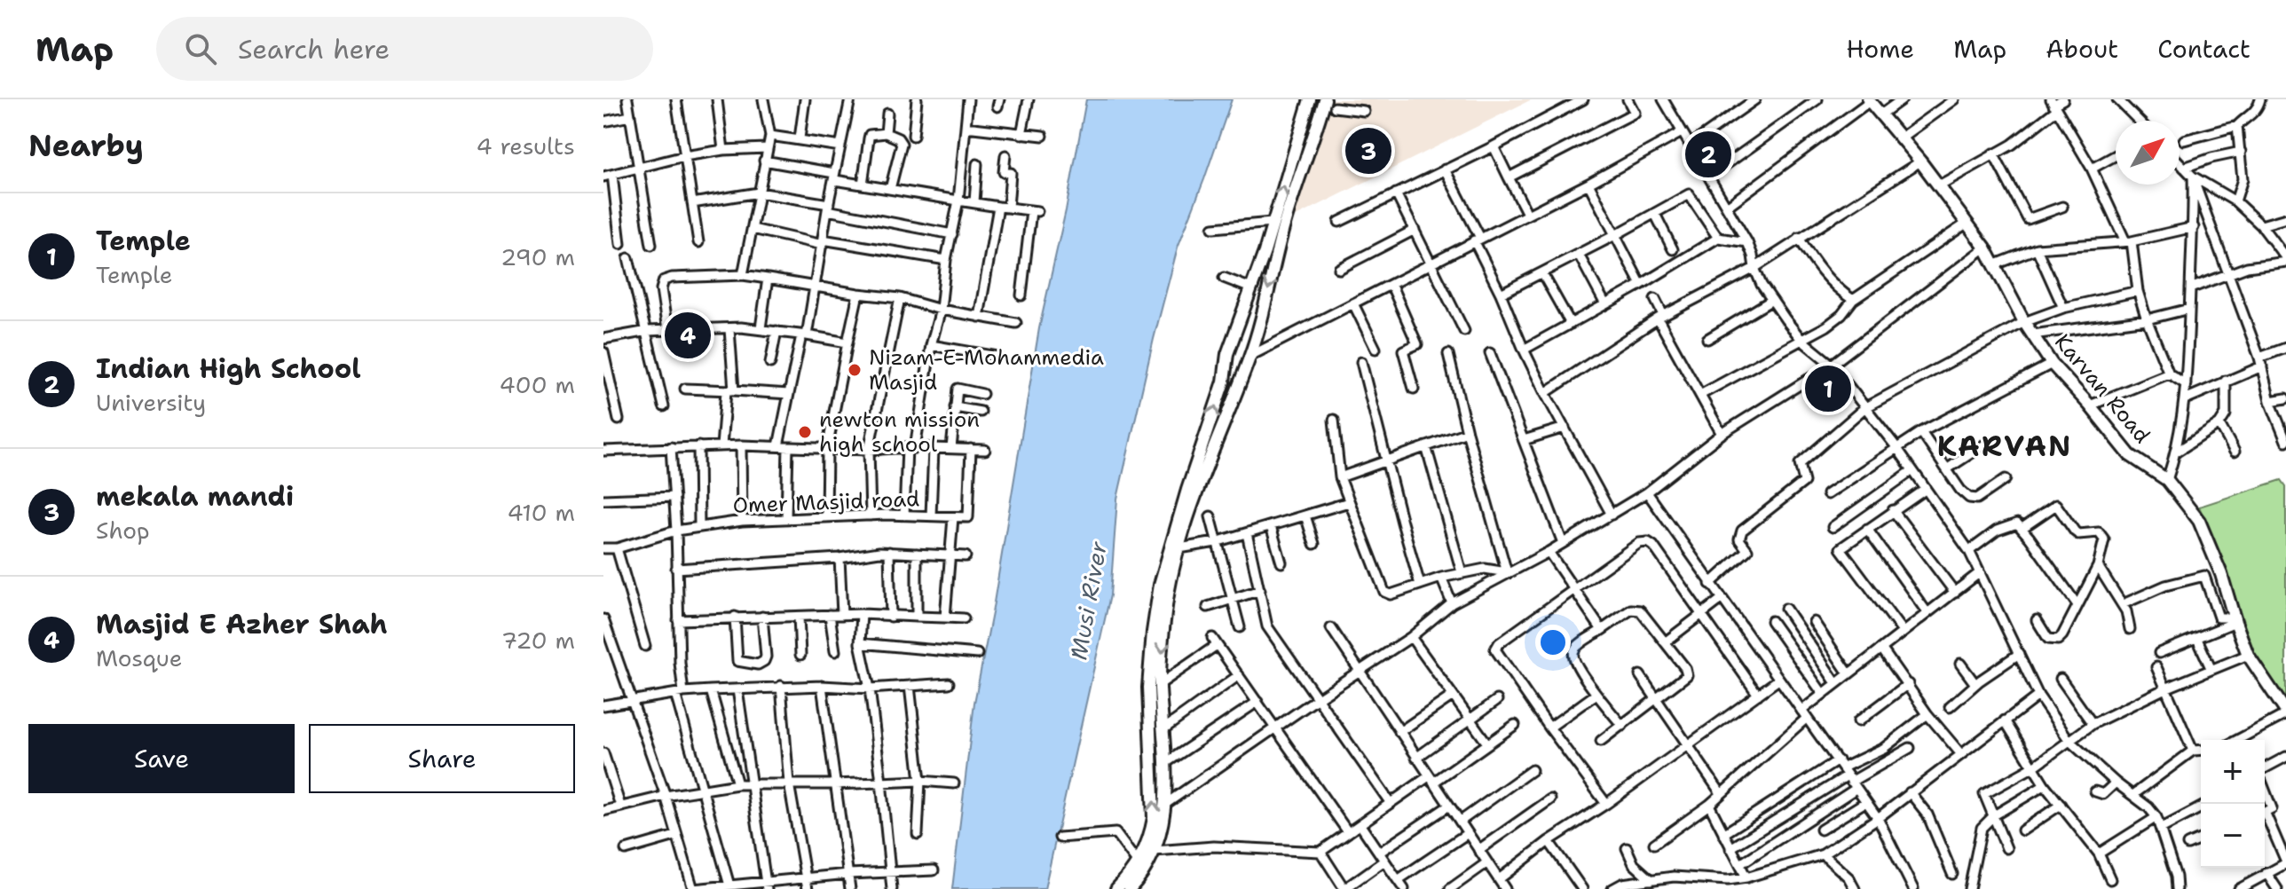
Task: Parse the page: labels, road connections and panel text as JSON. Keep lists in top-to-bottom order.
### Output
{
  "streets": {
    "street": ["Karvan Road", "Omer Masjid road"]
  },
  "districts": ["KARVAN"],
  "water": ["Musi River"],
  "places": ["Nizam-E-Mohammedia Masjid", "newton mission high school"],
  "north": "top right",
  "page": {
    "header": "Map",
    "search": "Search here",
    "nav": [
      "Home",
      "Map",
      "About",
      "Contact"
    ],
    "heading": ["Nearby", "4 results"],
    "pins": [
      "3",
      "2",
      "4",
      "1"
    ],
    "list": [
      {
        "mark": "1",
        "name": "Temple",
        "note": "Temple",
        "value": "290 m"
      },
      {
        "mark": "2",
        "name": "Indian High School",
        "note": "University",
        "value": "400 m"
      },
      {
        "mark": "3",
        "name": "mekala mandi",
        "note": "Shop",
        "value": "410 m"
      },
      {
        "mark": "4",
        "name": "Masjid E Azher Shah",
        "note": "Mosque",
        "value": "720 m"
      }
    ],
    "buttons": ["Save", "Share"],
    "map_buttons": ["+", "−"]
  }
}
